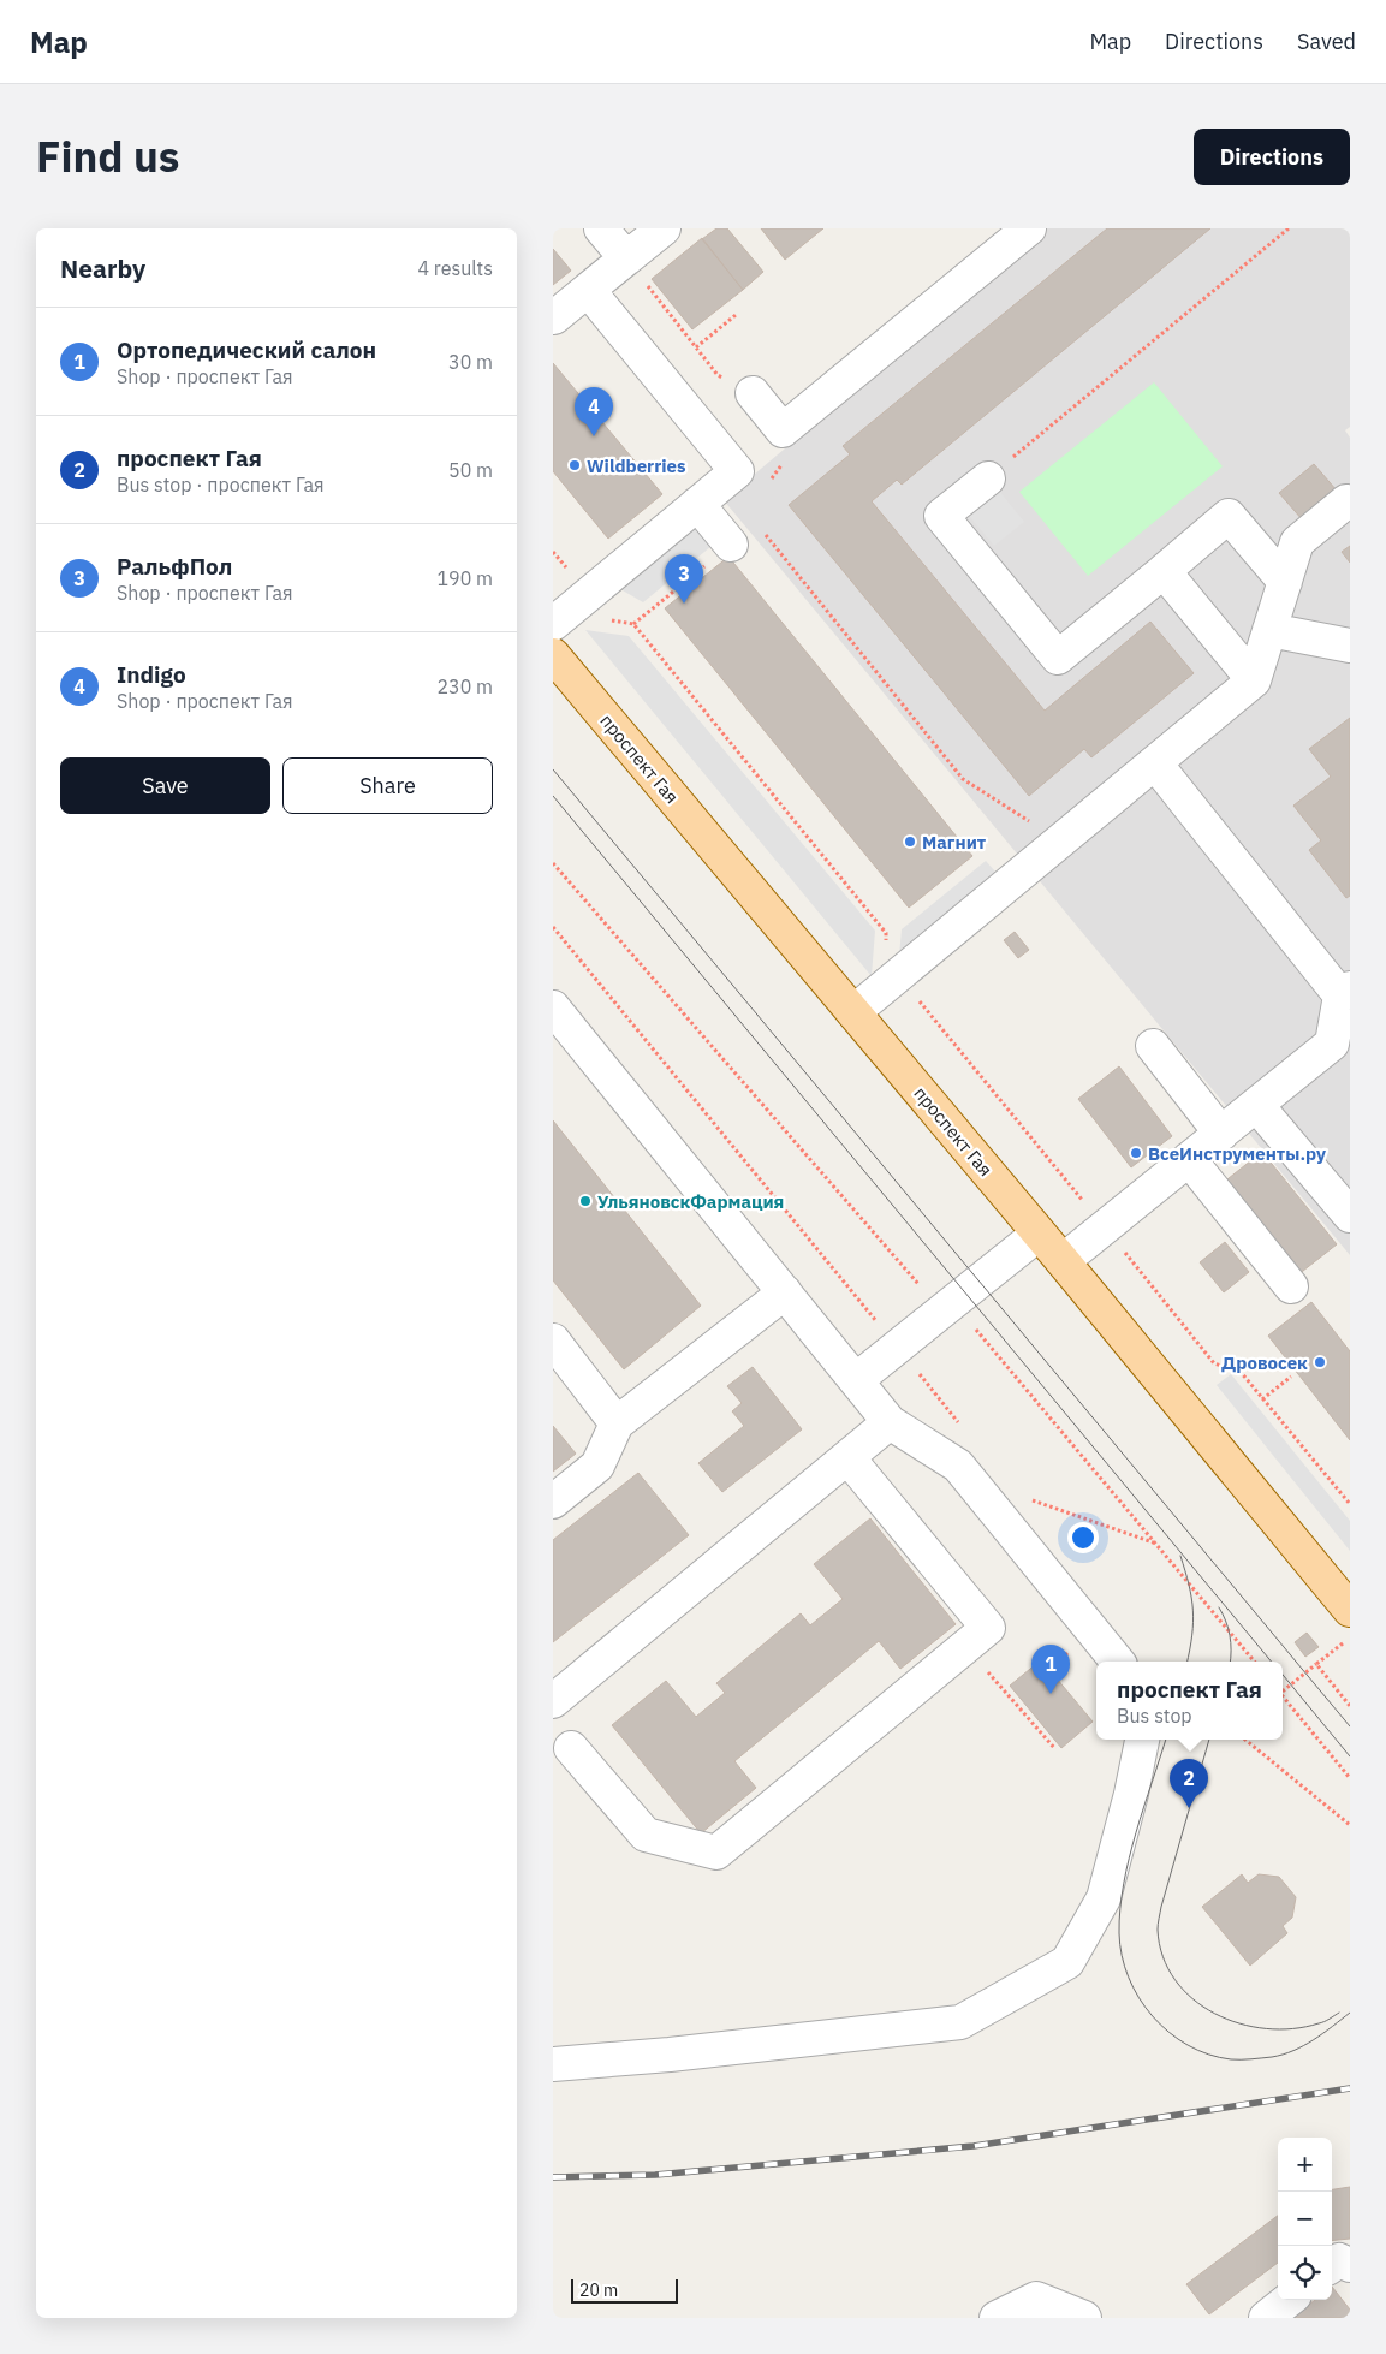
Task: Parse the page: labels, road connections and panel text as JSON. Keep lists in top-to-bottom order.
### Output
{
  "streets": {
    "main road": ["проспект Гая"]
  },
  "places": [
    "Wildberries",
    "Магнит",
    "ВсеИнструменты.ру",
    "УльяновскФармация",
    "Дровосек"
  ],
  "scale_bar": "20 m",
  "page": {
    "header": "Map",
    "nav": ["Map", "Directions", "Saved"],
    "title": "Find us",
    "buttons": [
      "Directions",
      ["Save", "Share"]
    ],
    "heading": ["Nearby", "4 results"],
    "list": [
      {
        "mark": "1",
        "name": "Ортопедический салон",
        "note": "Shop · проспект Гая",
        "value": "30 m"
      },
      {
        "mark": "2",
        "name": "проспект Гая",
        "note": "Bus stop · проспект Гая",
        "value": "50 m"
      },
      {
        "mark": "3",
        "name": "РальфПол",
        "note": "Shop · проспект Гая",
        "value": "190 m"
      },
      {
        "mark": "4",
        "name": "Indigo",
        "note": "Shop · проспект Гая",
        "value": "230 m"
      }
    ],
    "pins": [
      "4",
      "3",
      "1",
      "2"
    ],
    "popup": ["проспект Гая", "Bus stop"],
    "map_buttons": ["+", "−"],
    "scale": "20 m"
  }
}
